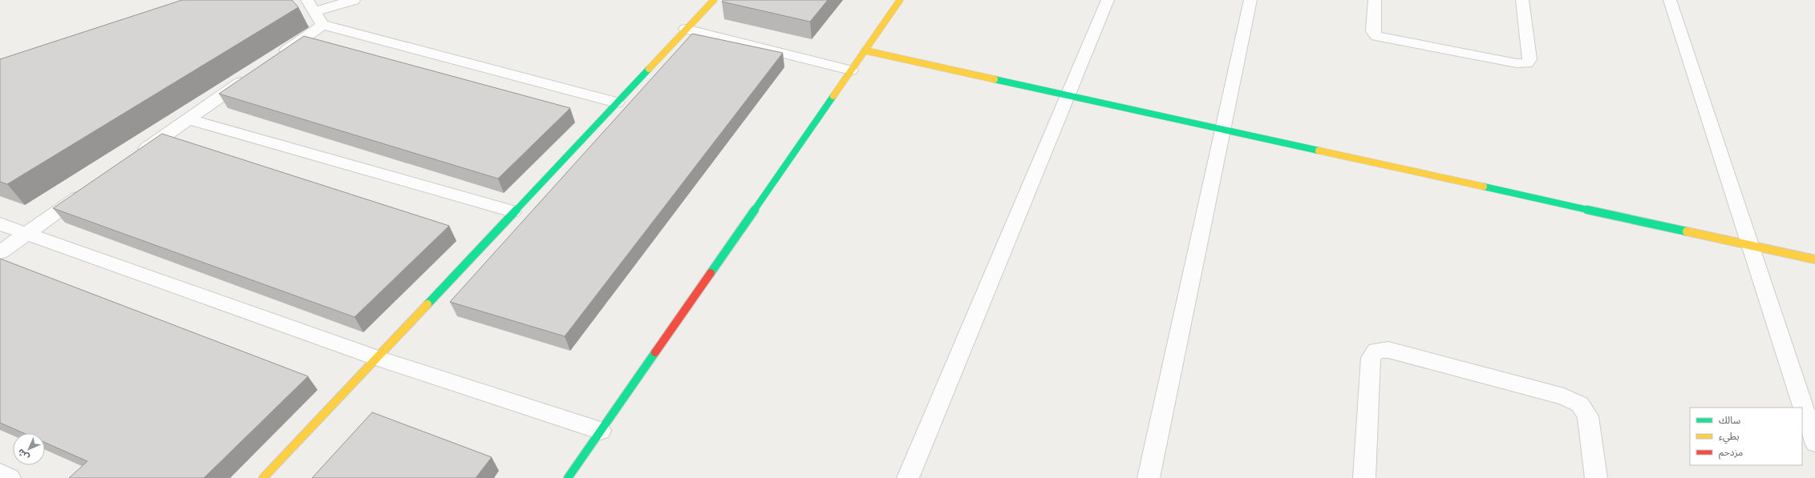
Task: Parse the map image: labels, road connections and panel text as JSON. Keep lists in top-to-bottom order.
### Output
{
  "legend": ["سالك", "بطيء", "مزدحم"],
  "north": "bottom left"
}
